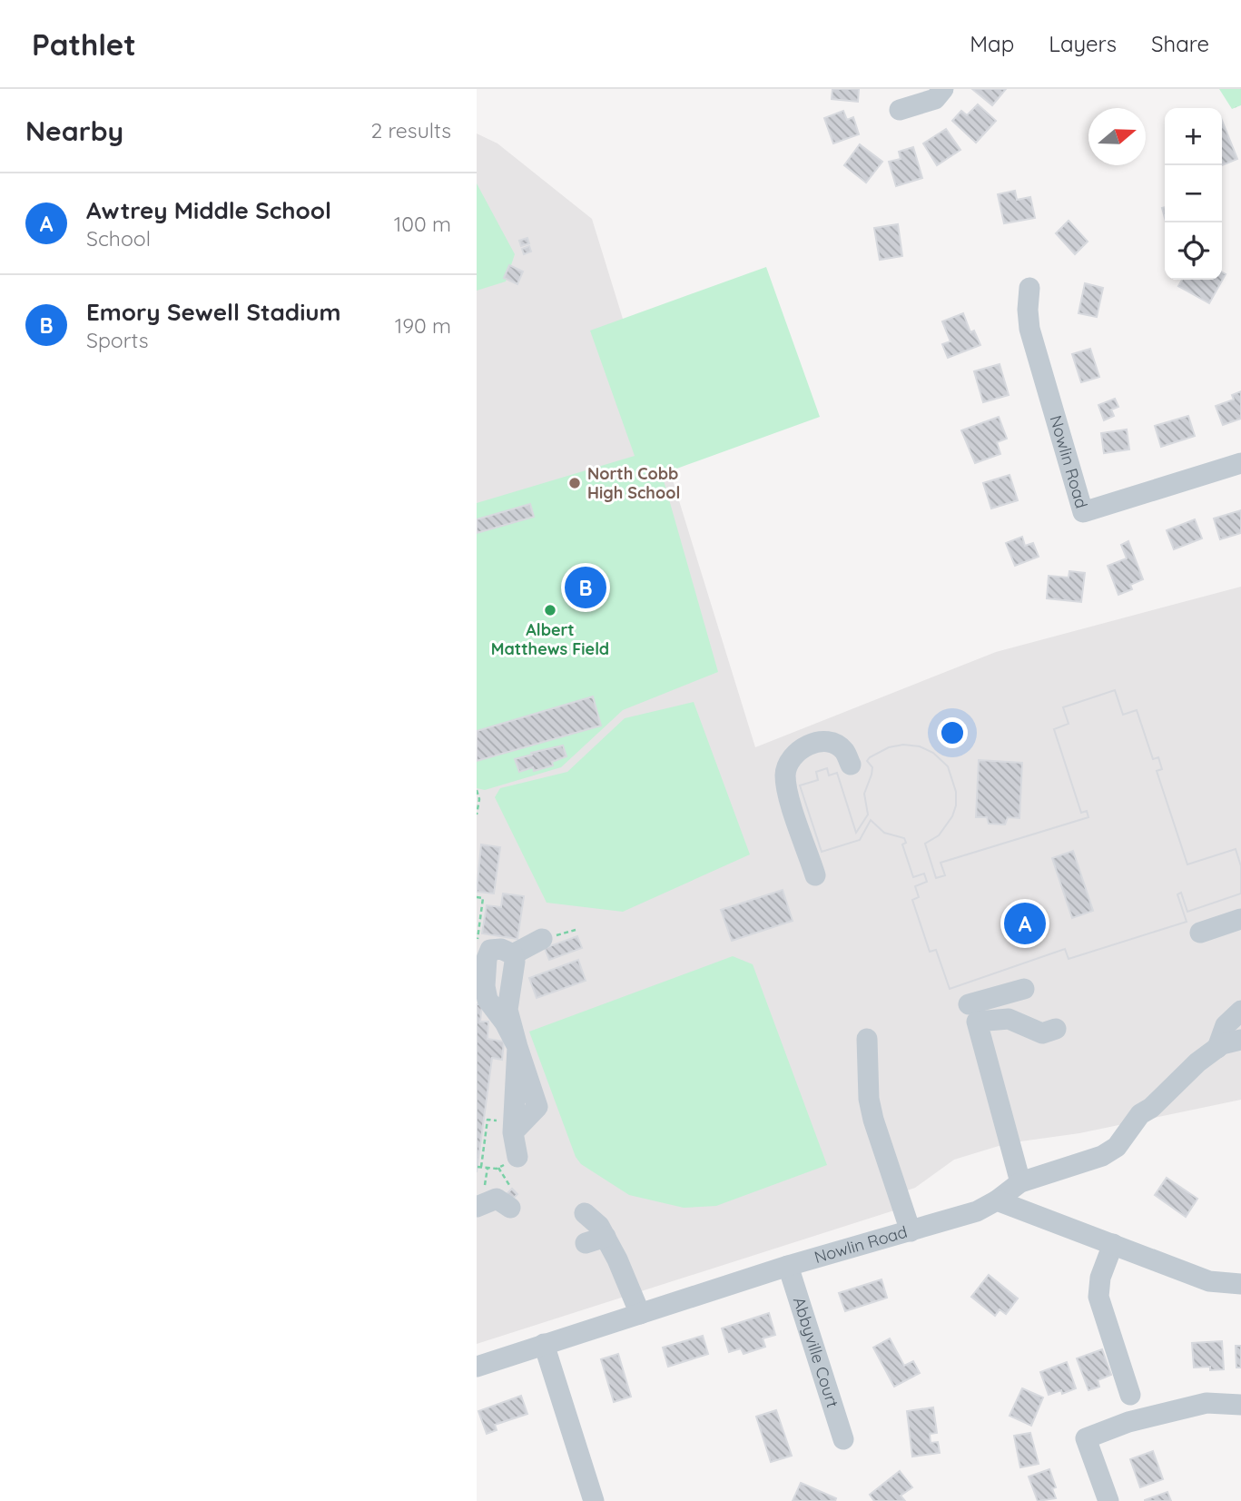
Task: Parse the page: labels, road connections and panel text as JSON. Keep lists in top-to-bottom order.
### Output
{
  "streets": {
    "street": ["Nowlin Road", "Abbyville Court"]
  },
  "crossings": [
    ["Nowlin Road", "Abbyville Court"]
  ],
  "places": ["North Cobb High School", "Albert Matthews Field"],
  "north": "right",
  "page": {
    "header": "Pathlet",
    "nav": ["Map", "Layers", "Share"],
    "heading": ["Nearby", "2 results"],
    "map_buttons": ["+", "−"],
    "list": [
      {
        "mark": "A",
        "name": "Awtrey Middle School",
        "note": "School",
        "value": "100 m"
      },
      {
        "mark": "B",
        "name": "Emory Sewell Stadium",
        "note": "Sports",
        "value": "190 m"
      }
    ],
    "pins": ["B", "A"]
  }
}
